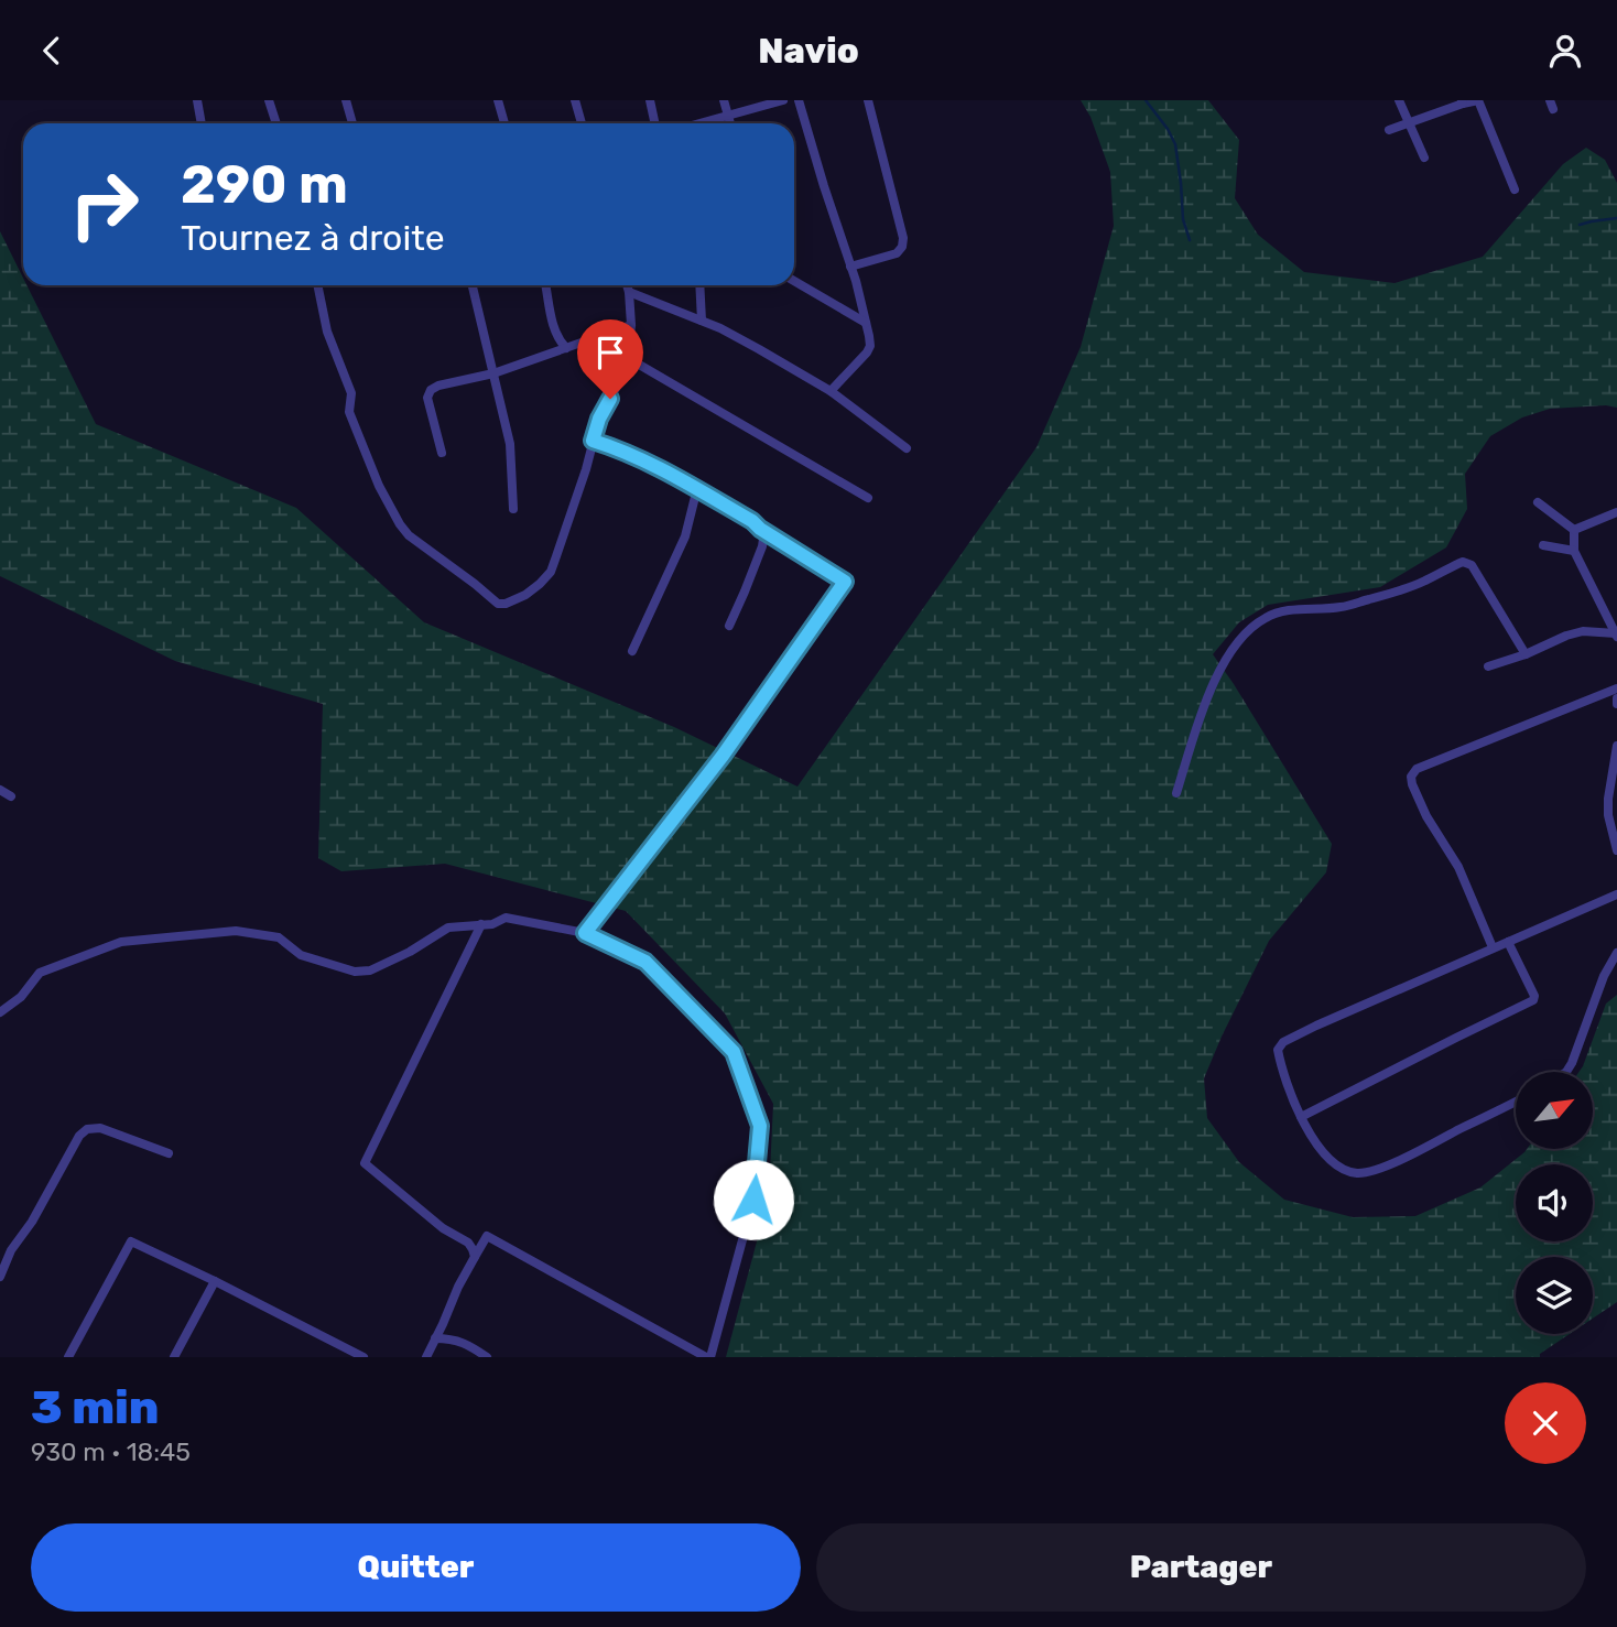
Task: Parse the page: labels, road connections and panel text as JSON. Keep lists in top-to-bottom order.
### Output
{
  "north": "top right",
  "page": {
    "header": "Navio",
    "turn": ["290 m", "Tournez à droite"],
    "heading": ["3 min", "930 m · 18:45"],
    "buttons": ["Quitter", "Partager"]
  }
}
